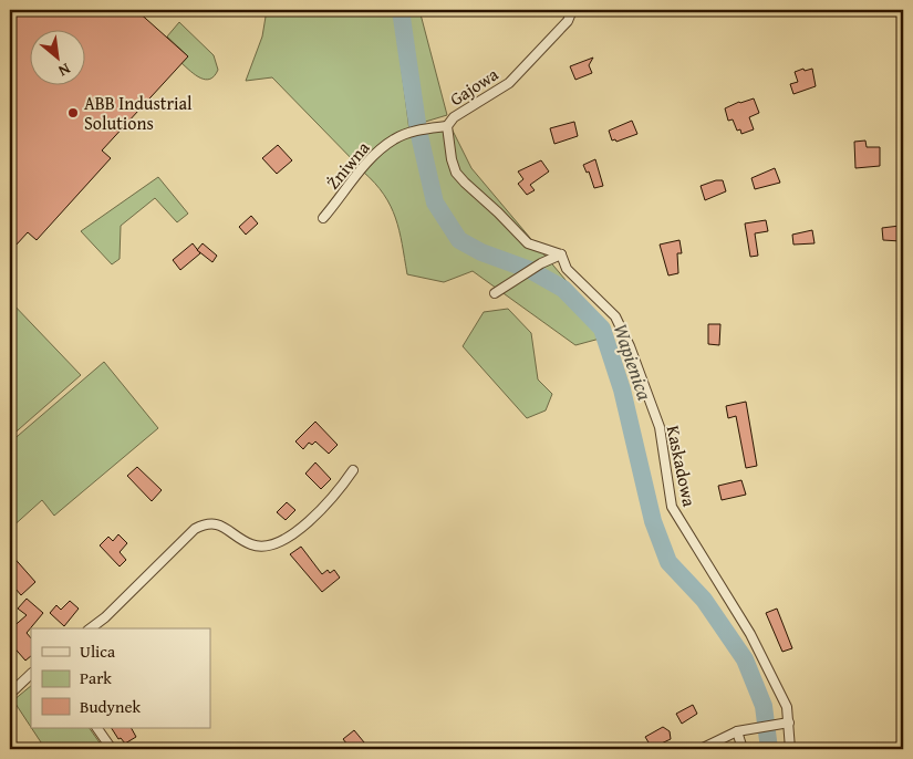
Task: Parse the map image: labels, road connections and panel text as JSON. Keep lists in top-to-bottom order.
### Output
{
  "streets": {
    "street": ["Gajowa", "Żniwna", "Kaskadowa"]
  },
  "crossings": [
    ["Gajowa", "Żniwna"],
    ["Gajowa", "Kaskadowa"]
  ],
  "water": ["Wapienica"],
  "places": ["ABB Industrial Solutions"],
  "legend": ["Ulica", "Park", "Budynek"],
  "north": "bottom right"
}
